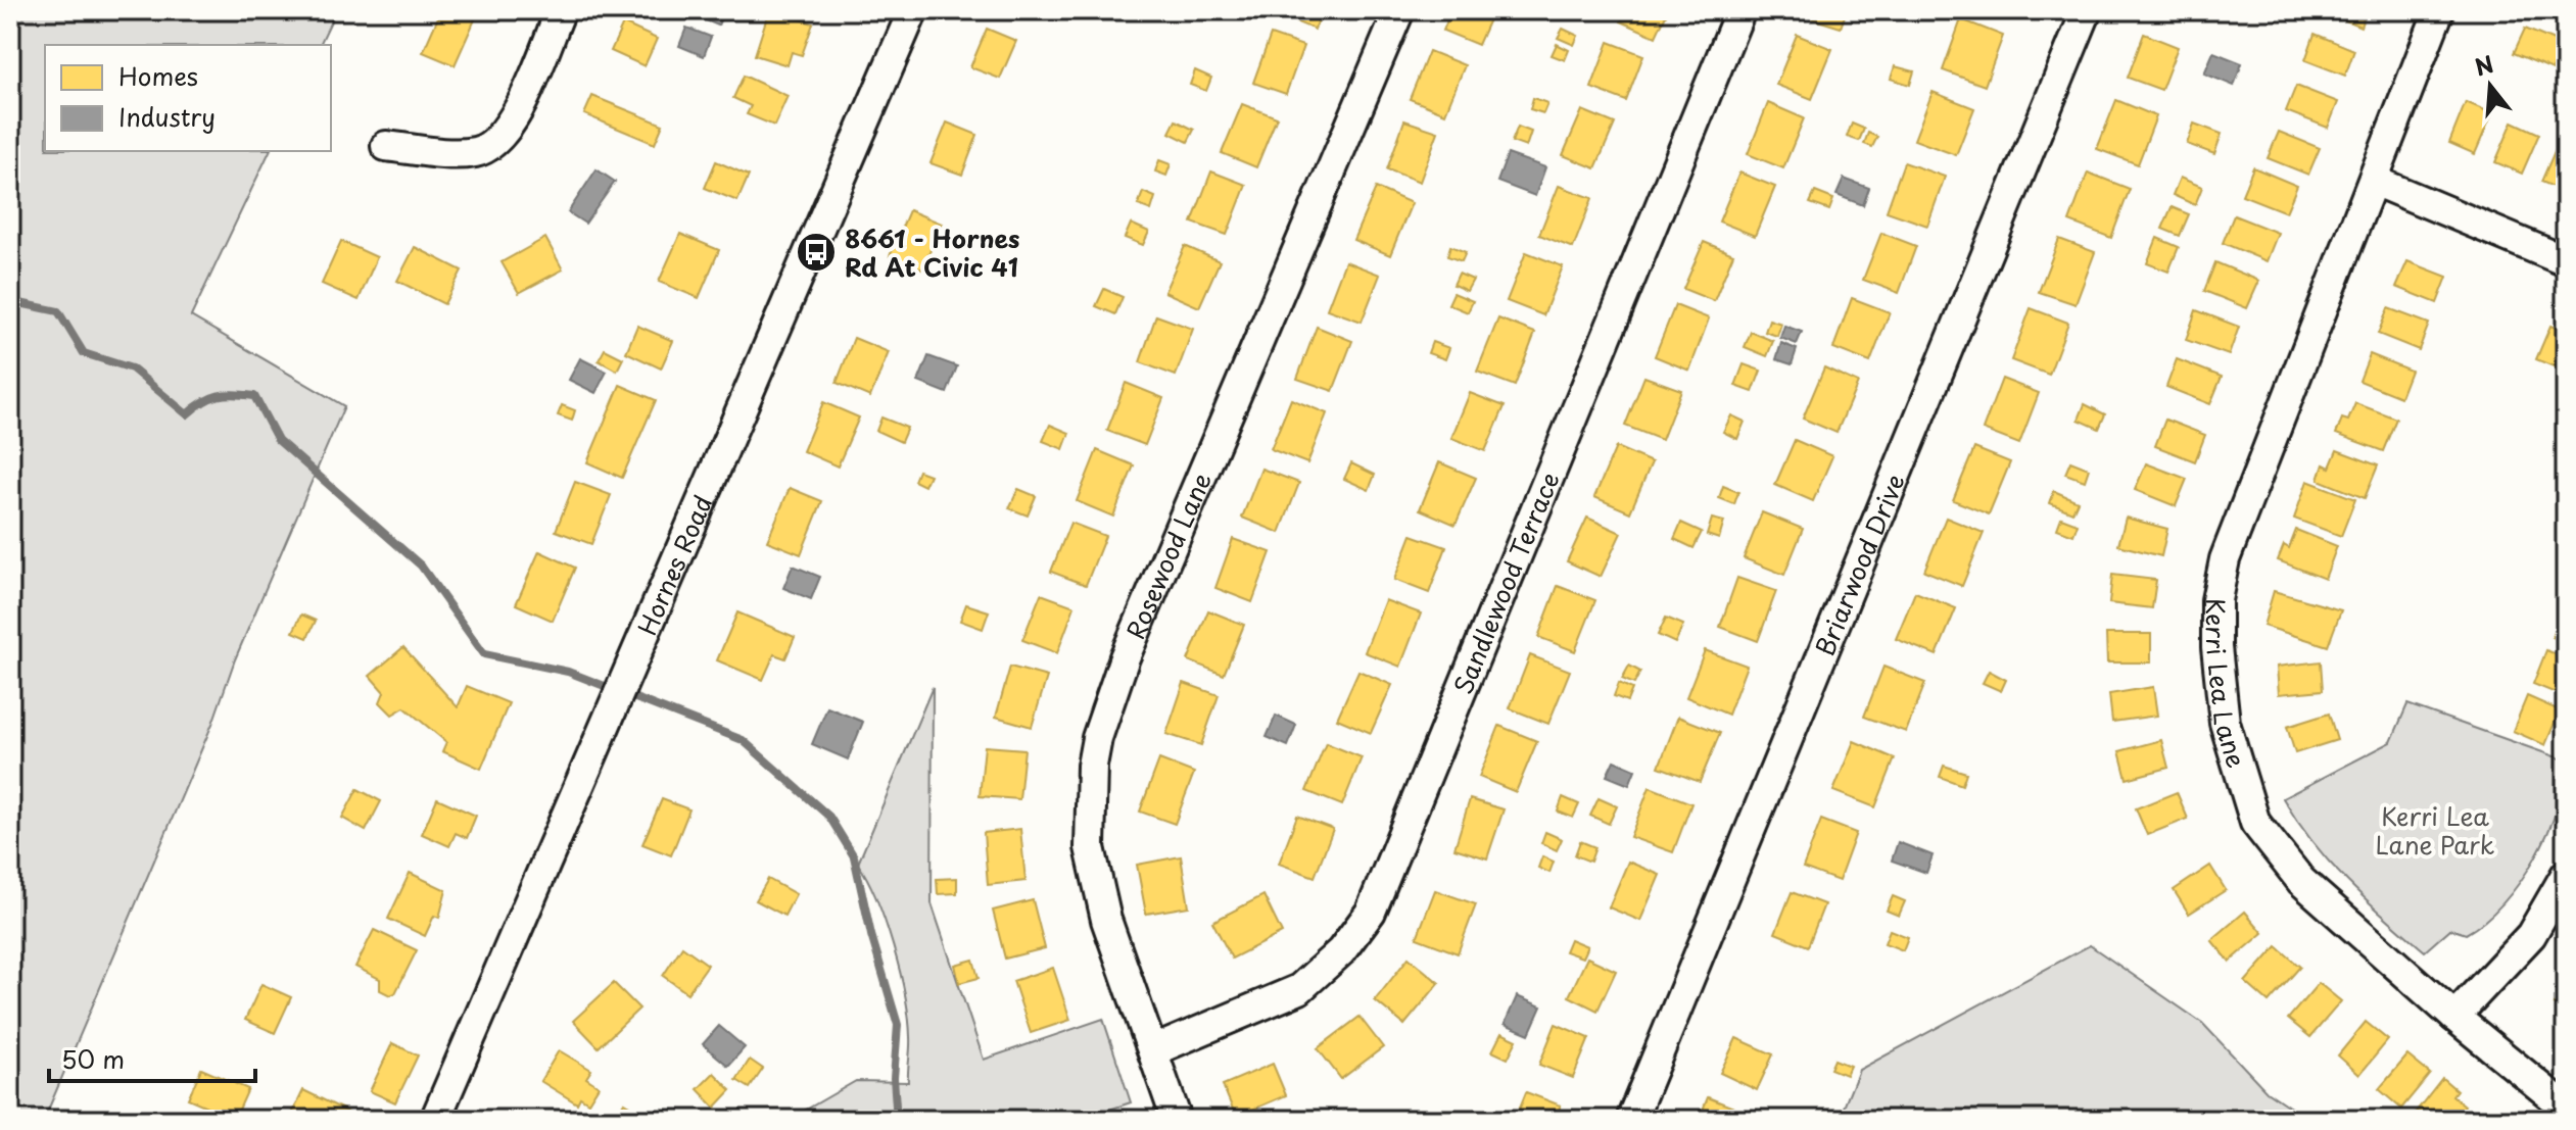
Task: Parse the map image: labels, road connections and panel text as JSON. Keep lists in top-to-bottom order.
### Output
{
  "streets": {
    "street": [
      "Rosewood Lane",
      "Hornes Road",
      "Briarwood Drive",
      "Sandlewood Terrace",
      "Kerri Lea Lane"
    ]
  },
  "crossings": [
    ["Rosewood Lane", "Sandlewood Terrace"]
  ],
  "parks": ["Kerri Lea Lane Park"],
  "places": {
    "bus stop": ["8661 - Hornes Rd At Civic 41"]
  },
  "legend": ["Homes", "Industry"],
  "scale_bar": "50 m",
  "north": "top"
}
